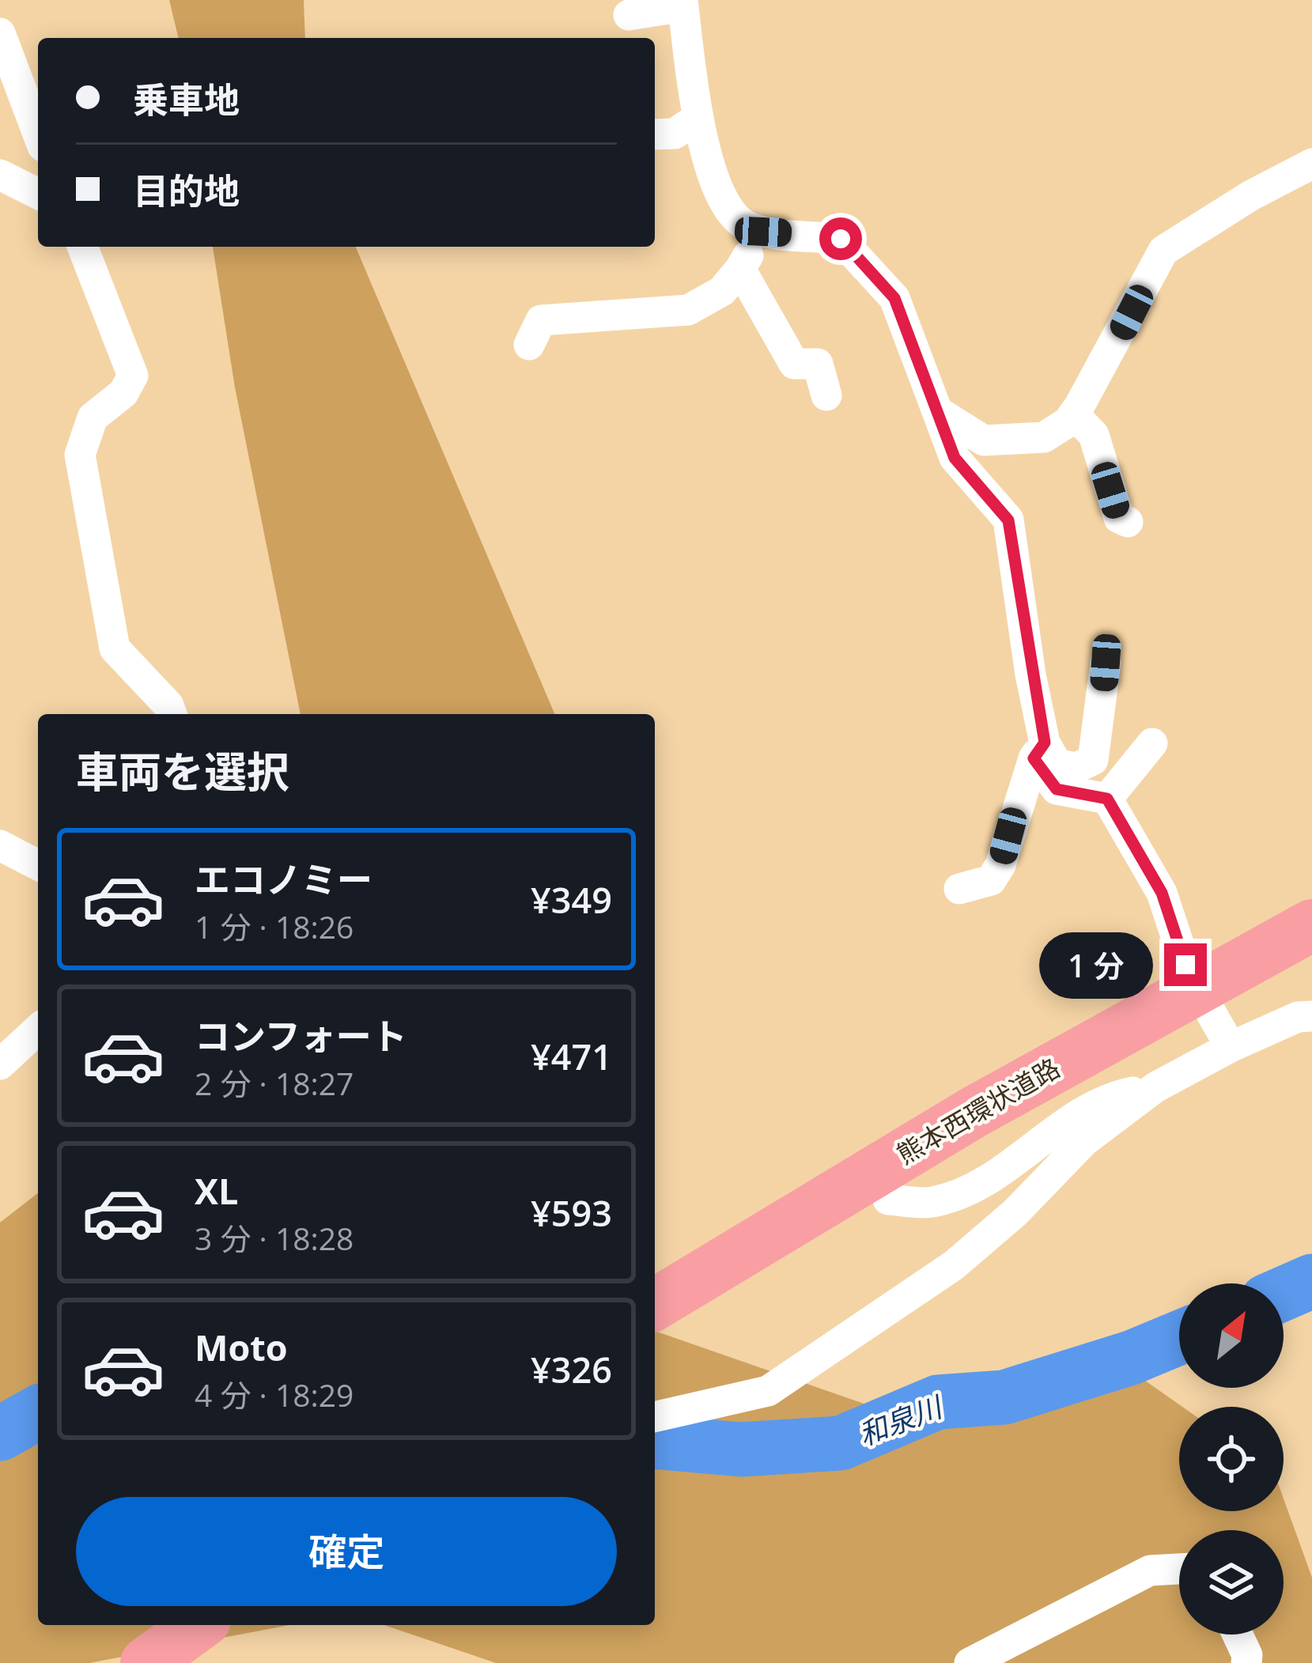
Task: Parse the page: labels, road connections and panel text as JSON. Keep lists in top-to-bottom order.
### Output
{
  "streets": {
    "highway": ["熊本西環状道路"]
  },
  "water": ["和泉川"],
  "north": "top right",
  "page": {
    "banner": ["乗車地", "目的地"],
    "heading": "車両を選択",
    "list": [
      {
        "name": "エコノミー",
        "note": "1 分 · 18:26",
        "value": "¥349"
      },
      {
        "name": "コンフォート",
        "note": "2 分 · 18:27",
        "value": "¥471"
      },
      {
        "name": "XL",
        "note": "3 分 · 18:28",
        "value": "¥593"
      },
      {
        "name": "Moto",
        "note": "4 分 · 18:29",
        "value": "¥326"
      }
    ],
    "bubble": "1 分",
    "buttons": "確定"
  }
}
